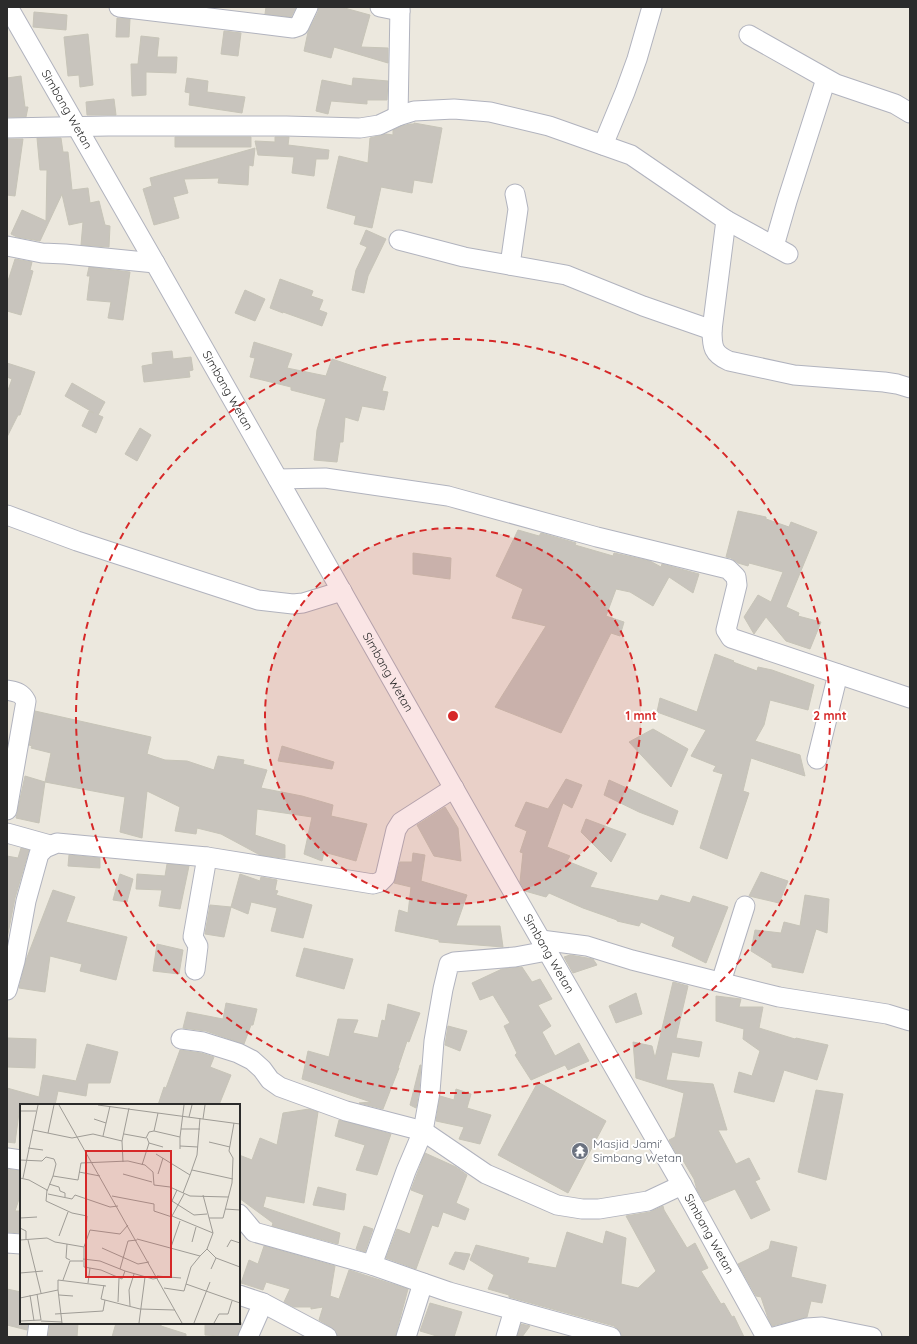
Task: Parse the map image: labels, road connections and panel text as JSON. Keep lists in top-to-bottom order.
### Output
{
  "streets": {
    "street": ["Simbang Wetan"]
  },
  "places": {
    "temple": ["Masjid Jami' Simbang Wetan"]
  },
  "rings": ["1 mnt", "2 mnt"]
}
